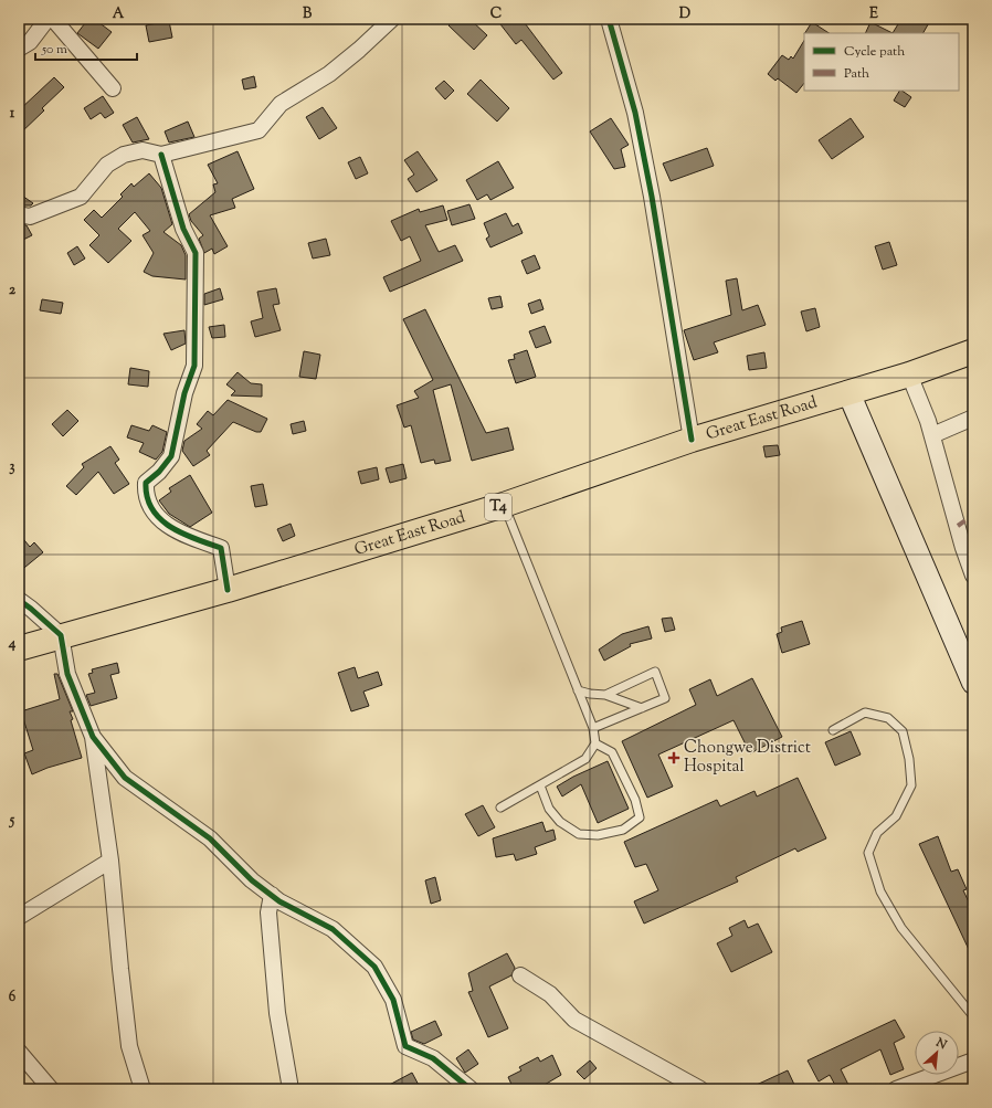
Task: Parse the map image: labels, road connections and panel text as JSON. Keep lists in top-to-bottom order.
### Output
{
  "streets": {
    "highway": ["Great East Road", "T4"]
  },
  "places": {
    "health": ["Chongwe District Hospital"]
  },
  "legend": ["Cycle path", "Path"],
  "scale_bar": "50 m",
  "north": "top right",
  "grid": {
    "columns": [
      "A",
      "B",
      "C",
      "D",
      "E"
    ],
    "rows": [
      "1",
      "2",
      "3",
      "4",
      "5",
      "6"
    ]
  }
}
